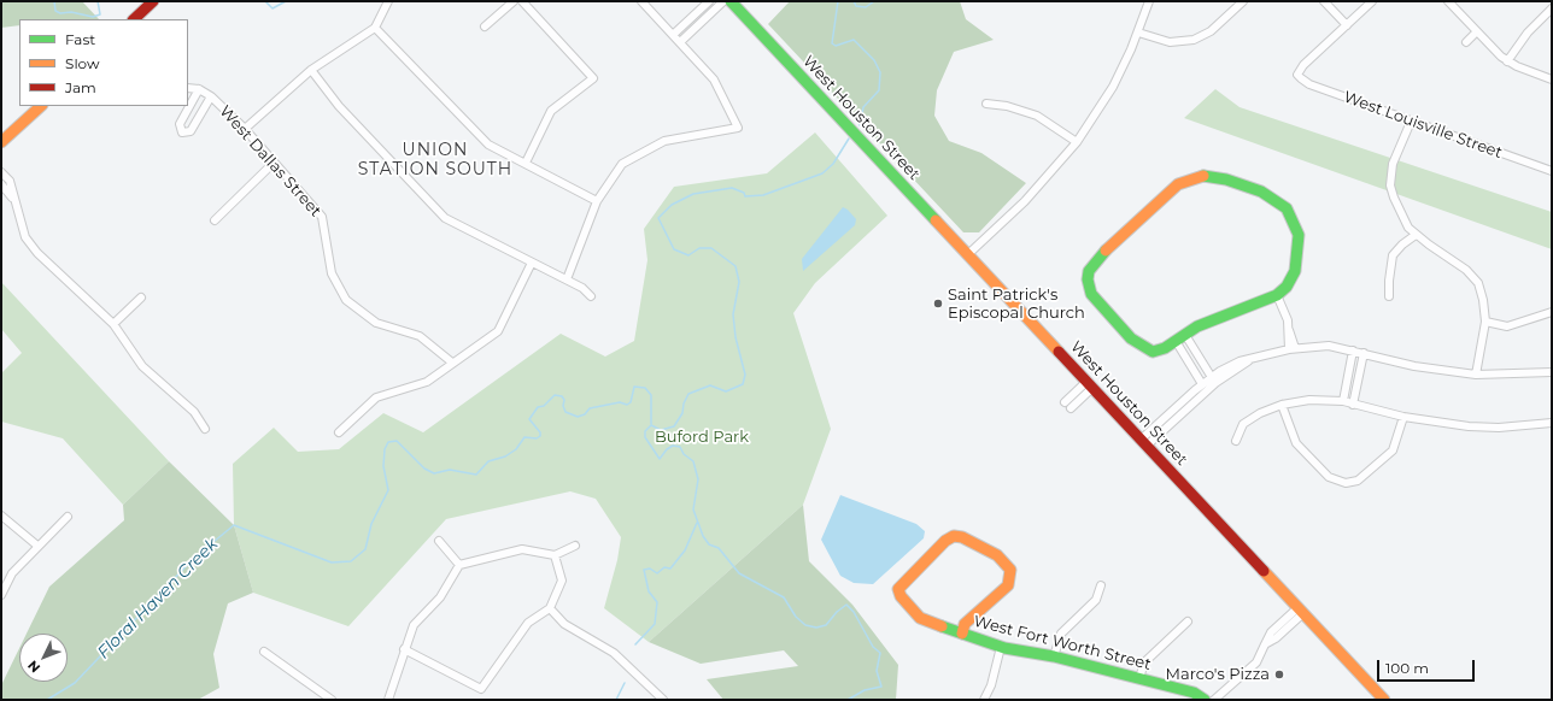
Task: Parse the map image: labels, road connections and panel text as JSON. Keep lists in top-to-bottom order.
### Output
{
  "streets": {
    "street": [
      "West Houston Street",
      "West Louisville Street",
      "West Dallas Street",
      "West Fort Worth Street"
    ]
  },
  "districts": ["UNION STATION SOUTH"],
  "water": ["Floral Haven Creek"],
  "parks": ["Buford Park"],
  "places": ["Saint Patrick's Episcopal Church", "Marco's Pizza"],
  "legend": ["Fast", "Slow", "Jam"],
  "scale_bar": "100 m",
  "north": "bottom left"
}
